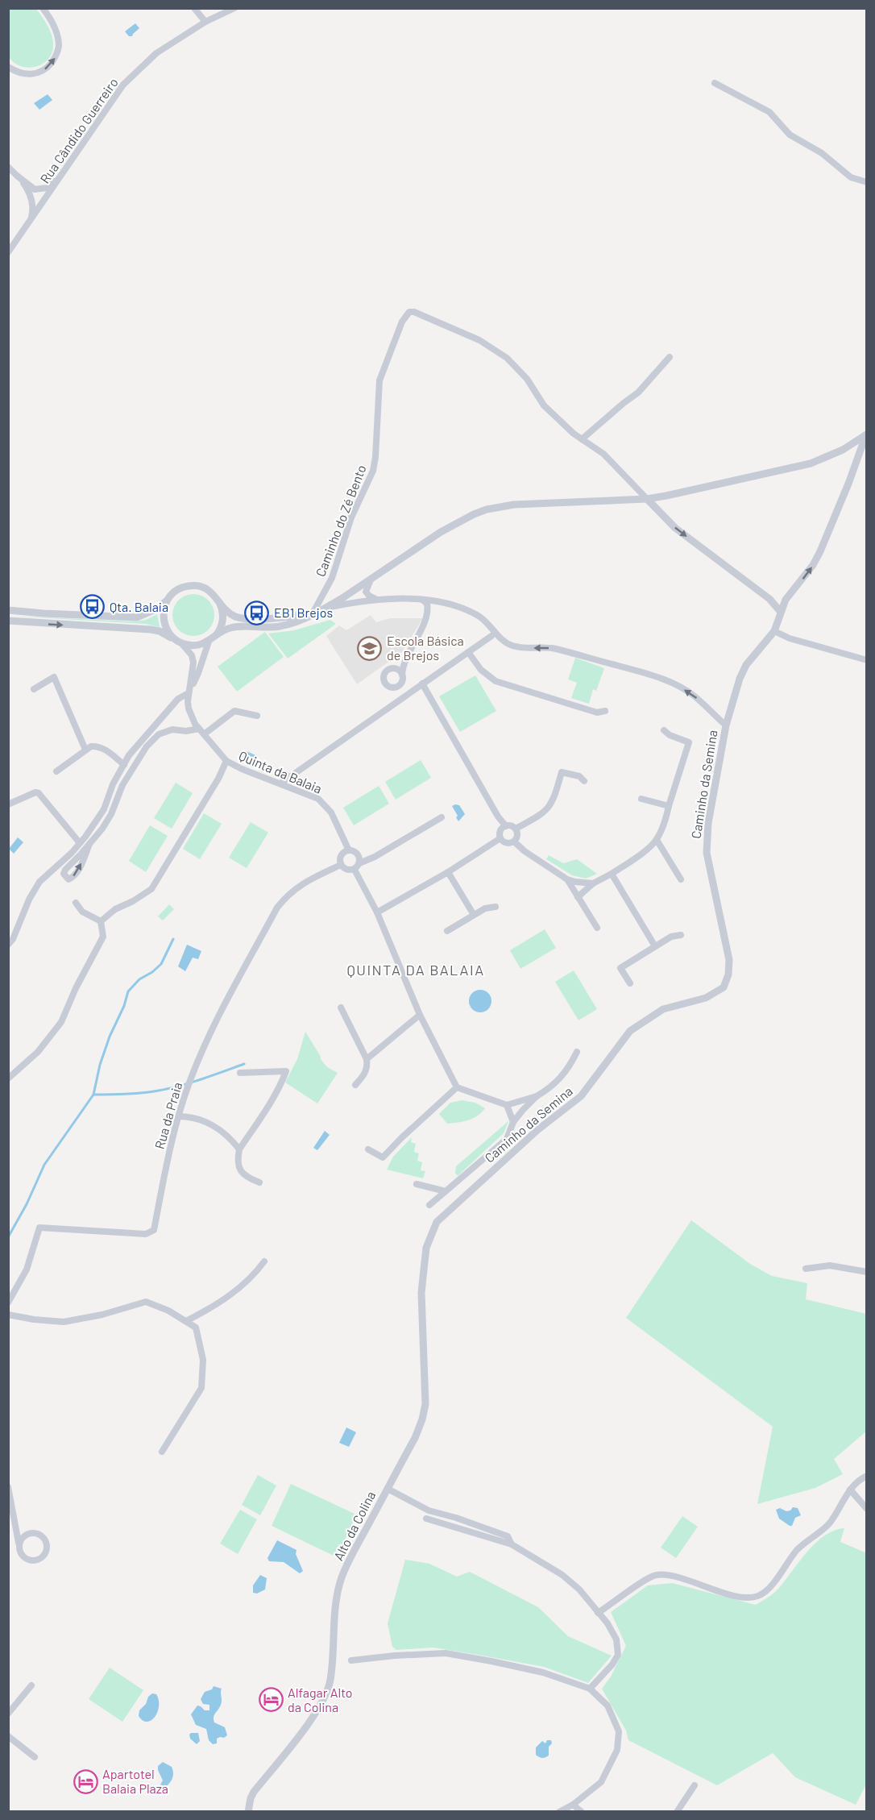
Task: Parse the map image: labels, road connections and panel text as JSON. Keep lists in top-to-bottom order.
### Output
{
  "streets": {
    "street": [
      "Rua Cândido Guerreiro",
      "Caminho do Zé Bento",
      "Quinta da Balaia",
      "Caminho da Semina",
      "Rua da Praia",
      "Alto da Colina"
    ]
  },
  "crossings": [
    ["Quinta da Balaia", "Rua da Praia"],
    ["Caminho da Semina", "Alto da Colina"]
  ],
  "districts": ["QUINTA DA BALAIA"],
  "places": {
    "bus stop": ["Qta. Balaia", "EB1 Brejos"],
    "school or university": ["Escola Básica de Brejos"],
    "hotel": ["Alfagar Alto da Colina", "Apartotel Balaia Plaza"]
  }
}
